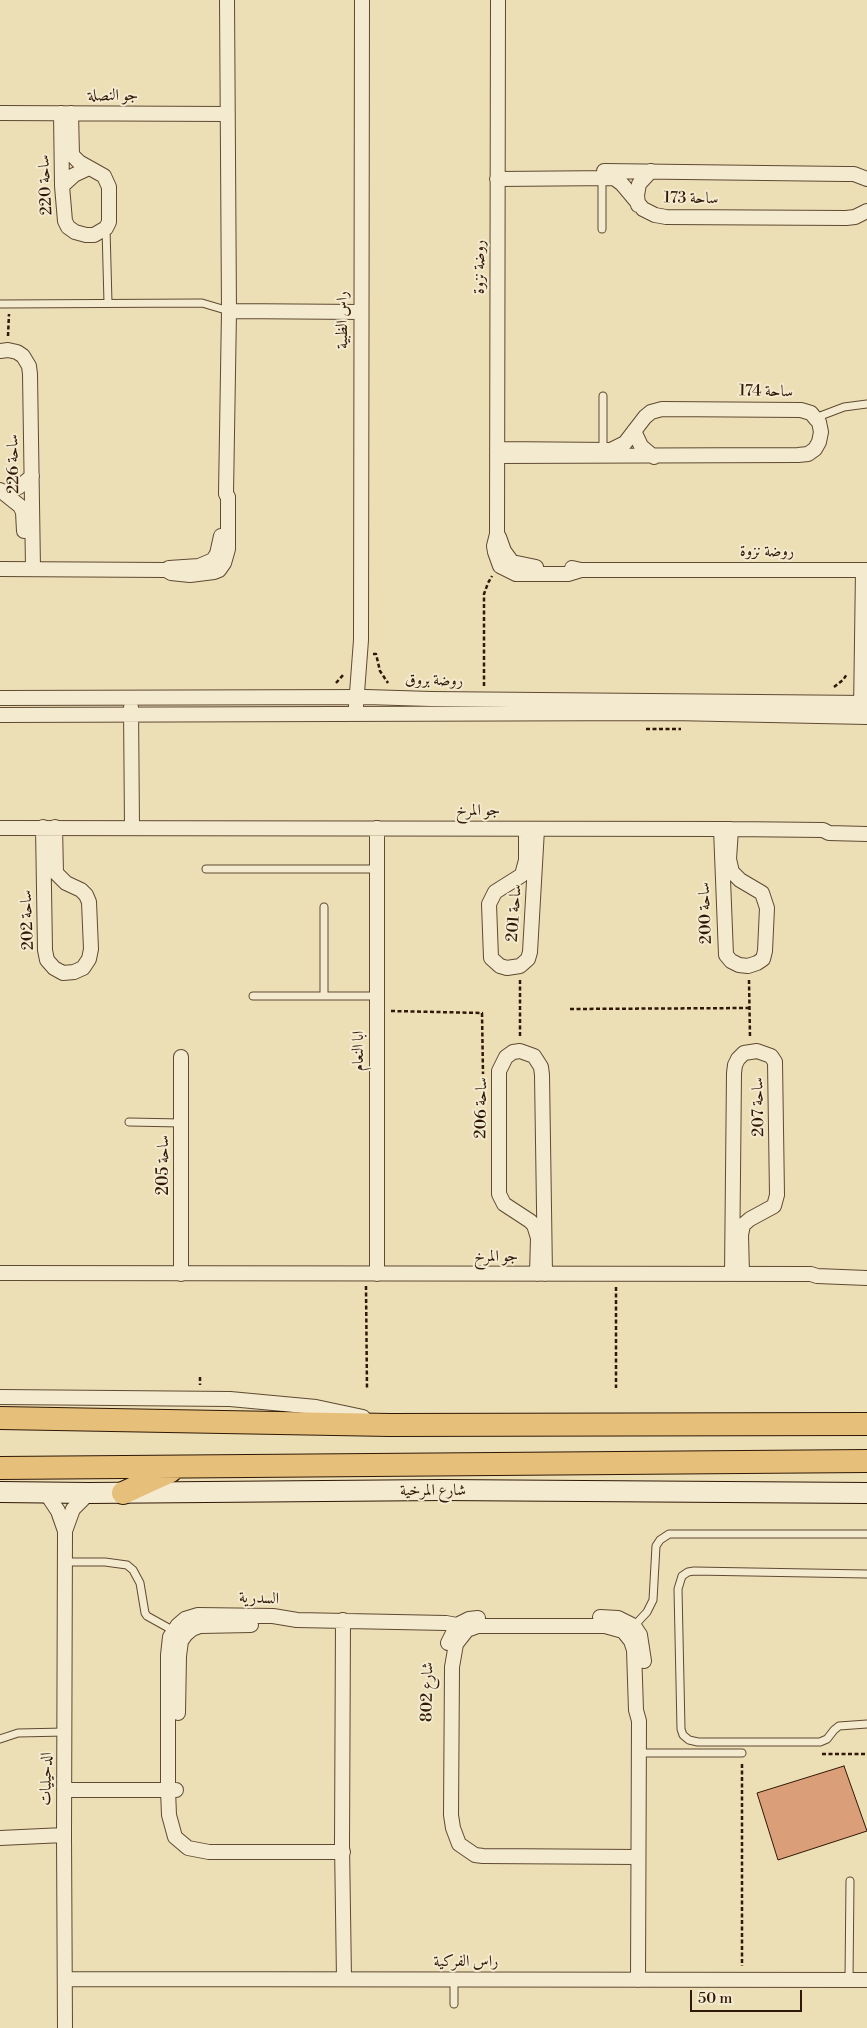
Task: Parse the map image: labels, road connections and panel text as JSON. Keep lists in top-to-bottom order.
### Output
{
  "streets": {
    "highway": ["شارع المرخية"],
    "street": [
      "جو النصلة",
      "ساحة 220",
      "ساحة 173",
      "روضة نزوة",
      "راس الظبية",
      "ساحة 174",
      "ساحة 226",
      "روضة بروق",
      "جو المرخ",
      "ساحة 201",
      "ساحة 200",
      "ساحة 202",
      "ابا النعام",
      "ساحة 207",
      "ساحة 206",
      "ساحة 205",
      "السدرية",
      "شارع 802",
      "الدحيليات",
      "راس الفركية"
    ]
  },
  "crossings": [
    ["جو النصلة", "ساحة 220"],
    ["ساحة 173", "روضة نزوة"],
    ["روضة نزوة", "ساحة 174"],
    ["روضة نزوة", "روضة بروق"],
    ["راس الظبية", "روضة بروق"],
    ["جو المرخ", "ساحة 201"],
    ["جو المرخ", "ساحة 200"],
    ["جو المرخ", "ساحة 202"],
    ["جو المرخ", "ابا النعام"],
    ["جو المرخ", "ساحة 207"],
    ["جو المرخ", "ساحة 206"],
    ["جو المرخ", "ساحة 205"],
    ["شارع المرخية", "الدحيليات"],
    ["شارع 802", "راس الفركية"],
    ["الدحيليات", "راس الفركية"]
  ],
  "scale_bar": "50 m"
}
